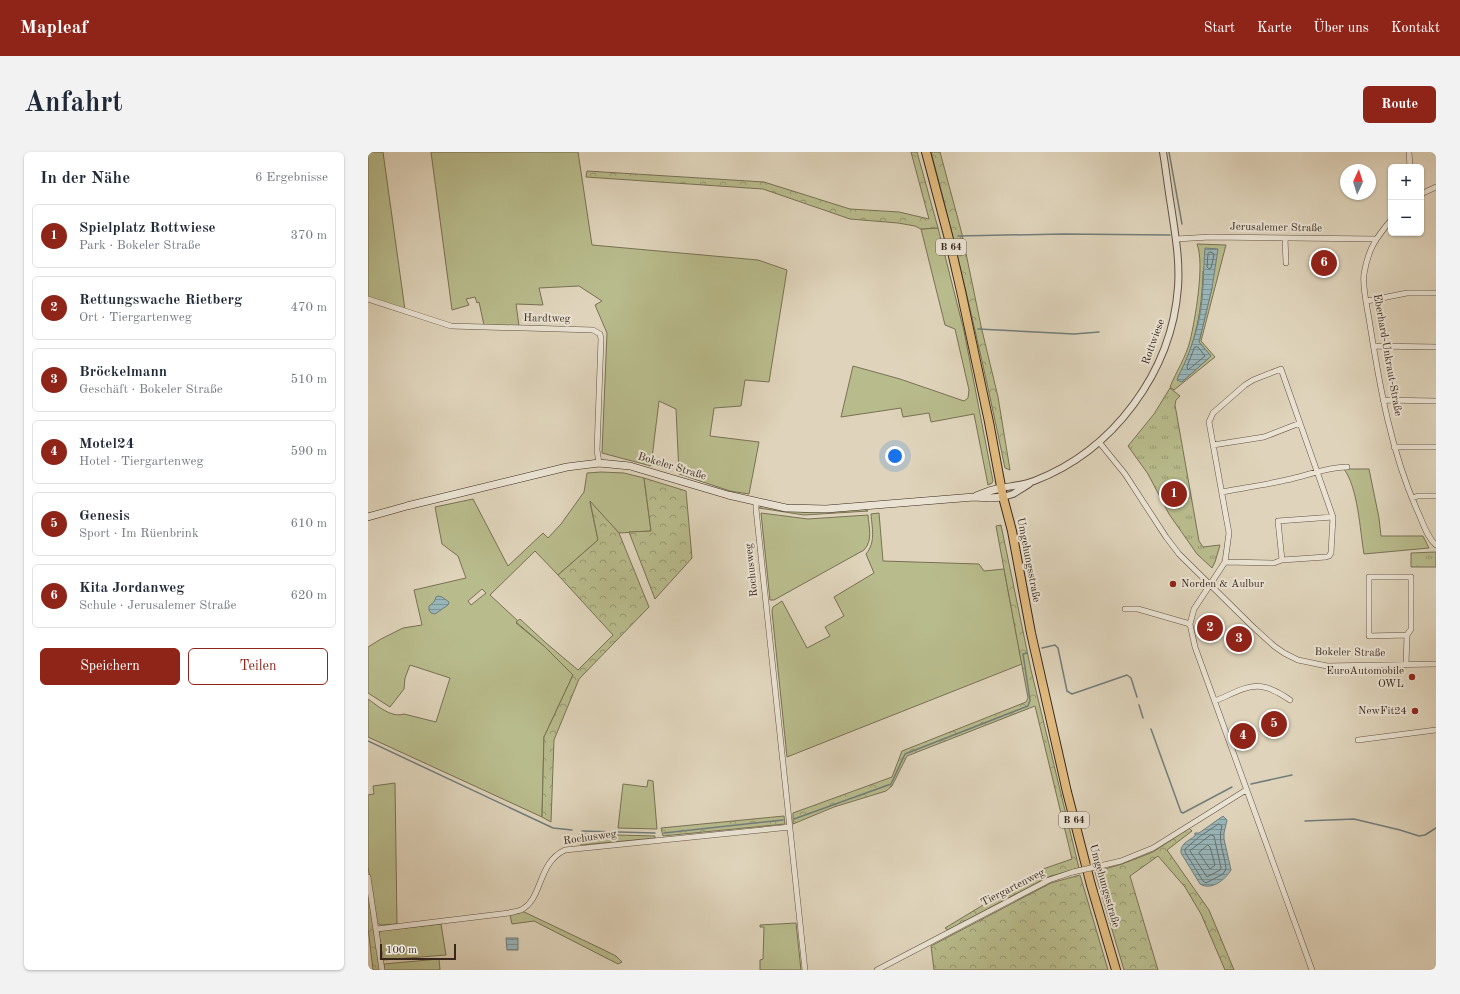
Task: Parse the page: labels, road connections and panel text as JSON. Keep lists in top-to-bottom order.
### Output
{
  "streets": {
    "main road": ["B 64", "Bokeler Straße", "Umgehungsstraße"],
    "street": [
      "Jerusalemer Straße",
      "Hardtweg",
      "Rottwiese",
      "Eberhard-Unkraut-Straße",
      "Rochusweg",
      "Tiergartenweg"
    ]
  },
  "crossings": [
    ["Jerusalemer Straße", "Rottwiese"],
    ["Jerusalemer Straße", "Eberhard-Unkraut-Straße"],
    ["Hardtweg", "Bokeler Straße"],
    ["Rottwiese", "Bokeler Straße"],
    ["Rottwiese", "Umgehungsstraße"],
    ["Bokeler Straße", "Umgehungsstraße"],
    ["Bokeler Straße", "Rochusweg"]
  ],
  "places": ["Norden & Aulbur", "EuroAutomobile OWL", "NewFit24"],
  "scale_bar": "100 m",
  "north": "top",
  "page": {
    "header": "Mapleaf",
    "nav": [
      "Start",
      "Karte",
      "Über uns",
      "Kontakt"
    ],
    "buttons": [
      "Route",
      ["Speichern", "Teilen"]
    ],
    "title": "Anfahrt",
    "heading": ["In der Nähe", "6 Ergebnisse"],
    "map_buttons": ["+", "−"],
    "list": [
      {
        "mark": "1",
        "name": "Spielplatz Rottwiese",
        "note": "Park · Bokeler Straße",
        "value": "370 m"
      },
      {
        "mark": "2",
        "name": "Rettungswache Rietberg",
        "note": "Ort · Tiergartenweg",
        "value": "470 m"
      },
      {
        "mark": "3",
        "name": "Bröckelmann",
        "note": "Geschäft · Bokeler Straße",
        "value": "510 m"
      },
      {
        "mark": "4",
        "name": "Motel24",
        "note": "Hotel · Tiergartenweg",
        "value": "590 m"
      },
      {
        "mark": "5",
        "name": "Genesis",
        "note": "Sport · Im Rüenbrink",
        "value": "610 m"
      },
      {
        "mark": "6",
        "name": "Kita Jordanweg",
        "note": "Schule · Jerusalemer Straße",
        "value": "620 m"
      }
    ],
    "pins": [
      "6",
      "1",
      "2",
      "3",
      "5",
      "4"
    ],
    "scale": "100 m"
  }
}
